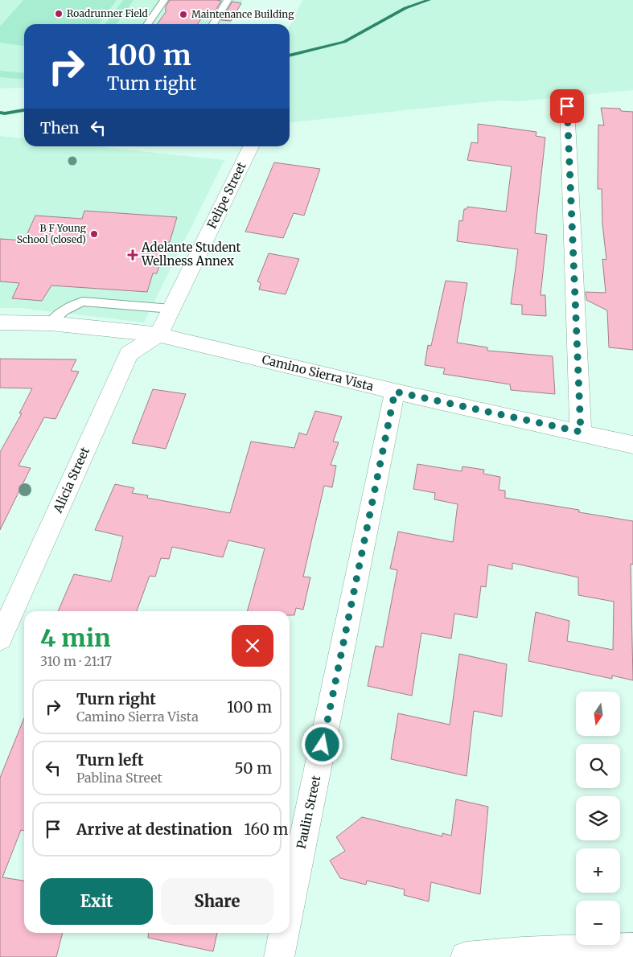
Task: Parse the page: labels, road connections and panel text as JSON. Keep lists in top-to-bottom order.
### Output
{
  "streets": {
    "street": [
      "Felipe Street",
      "Camino Sierra Vista",
      "Alicia Street",
      "Paulin Street"
    ]
  },
  "crossings": [
    ["Felipe Street", "Camino Sierra Vista"],
    ["Felipe Street", "Alicia Street"],
    ["Camino Sierra Vista", "Alicia Street"],
    ["Camino Sierra Vista", "Paulin Street"]
  ],
  "places": {
    "other": ["Roadrunner Field", "Maintenance Building", "B F Young School (closed)"],
    "health": ["Adelante Student Wellness Annex"]
  },
  "north": "bottom",
  "page": {
    "turn": ["100 m", "Turn right"],
    "then": "Then",
    "heading": ["4 min", "310 m · 21:17"],
    "list": [
      {
        "name": "Turn right",
        "note": "Camino Sierra Vista",
        "value": "100 m"
      },
      {
        "name": "Turn left",
        "note": "Pablina Street",
        "value": "50 m"
      },
      {
        "name": "Arrive at destination",
        "value": "160 m"
      }
    ],
    "map_buttons": ["+", "−"],
    "buttons": ["Exit", "Share"]
  }
}
